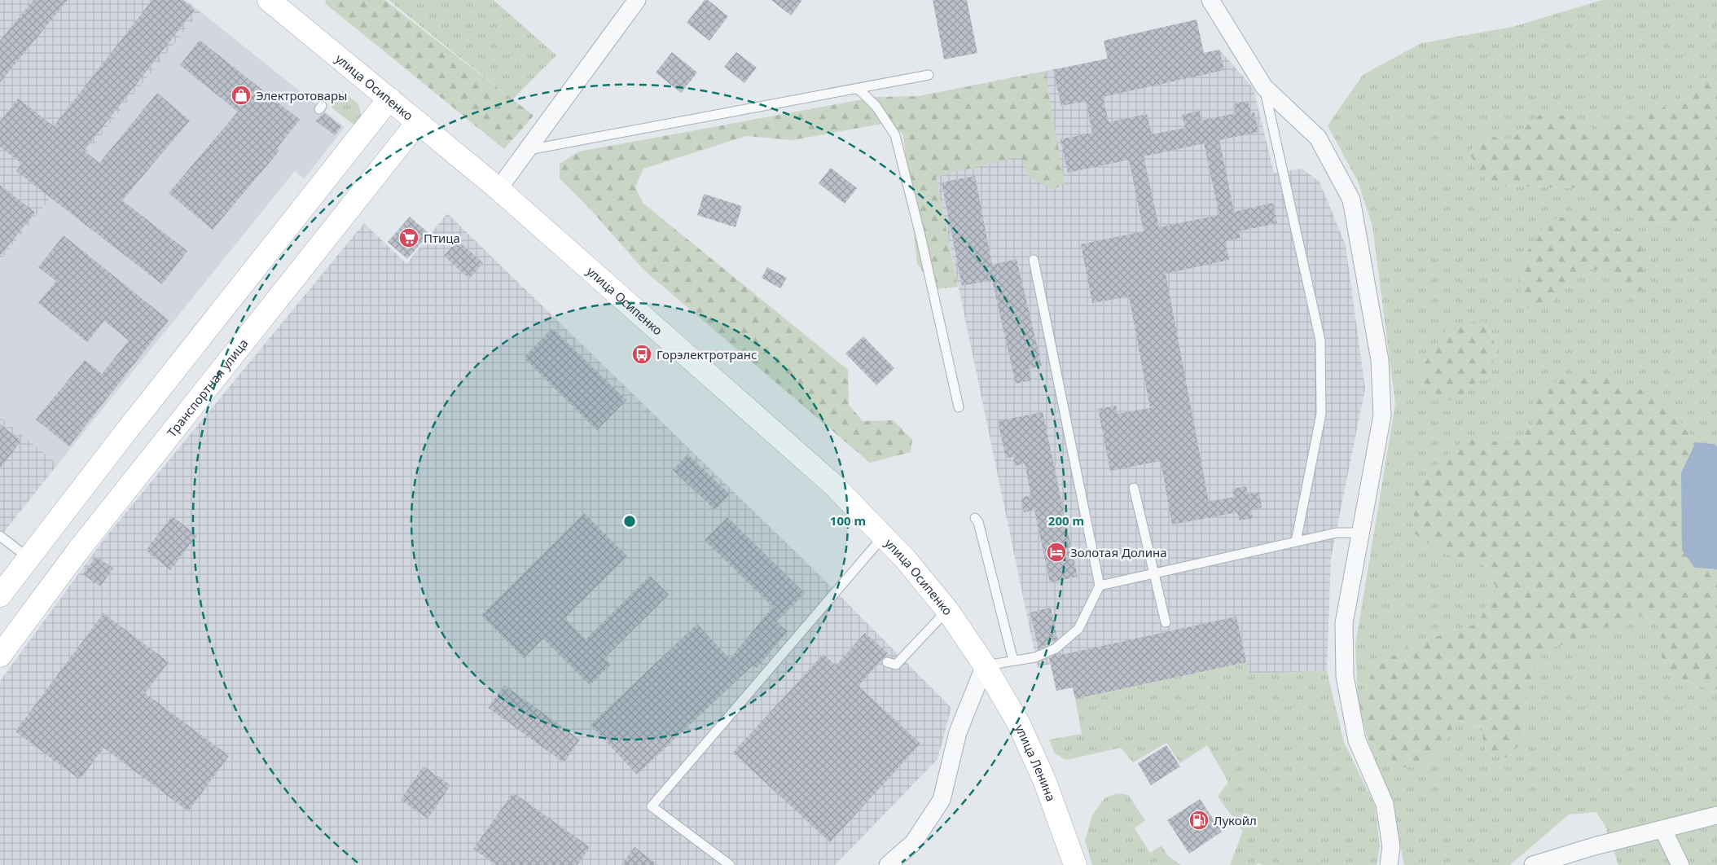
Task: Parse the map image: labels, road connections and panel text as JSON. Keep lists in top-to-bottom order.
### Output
{
  "streets": {
    "street": ["улица Осипенко", "Транспортная улица", "улица Ленина"]
  },
  "crossings": [
    ["улица Осипенко", "Транспортная улица"],
    ["улица Осипенко", "улица Ленина"]
  ],
  "places": {
    "shop": ["Электротовары"],
    "supermarket": ["Птица"],
    "bus stop": ["Горэлектротранс"],
    "hotel": ["Золотая Долина"],
    "fuel station": ["Лукойл"]
  },
  "rings": ["100 m", "200 m"]
}
